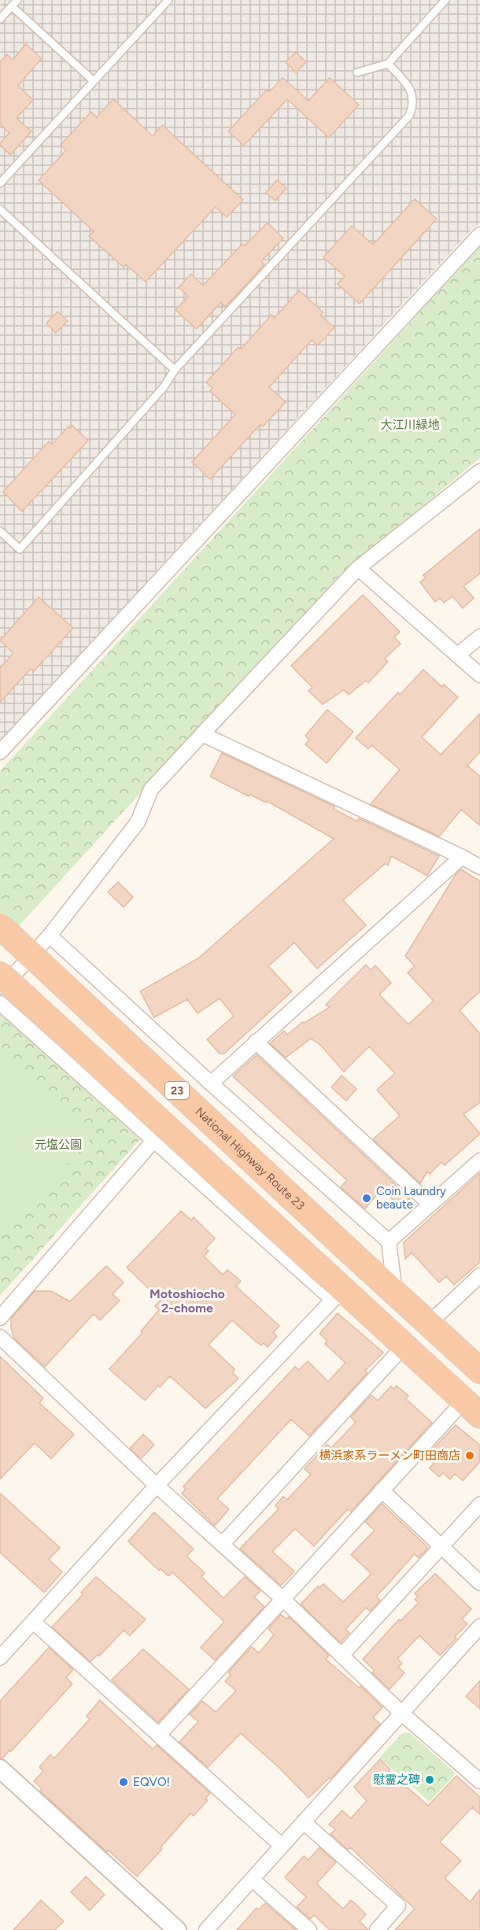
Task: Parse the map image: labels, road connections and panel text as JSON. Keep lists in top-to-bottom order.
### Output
{
  "streets": {
    "highway": ["23", "National Highway Route 23"]
  },
  "districts": ["Motoshiocho 2-chome"],
  "parks": ["大江川緑地", "元塩公園"],
  "places": [
    "Coin Laundry beaute",
    "横浜家系ラーメン町田商店",
    "慰霊之碑",
    "EQVO!"
  ]
}
